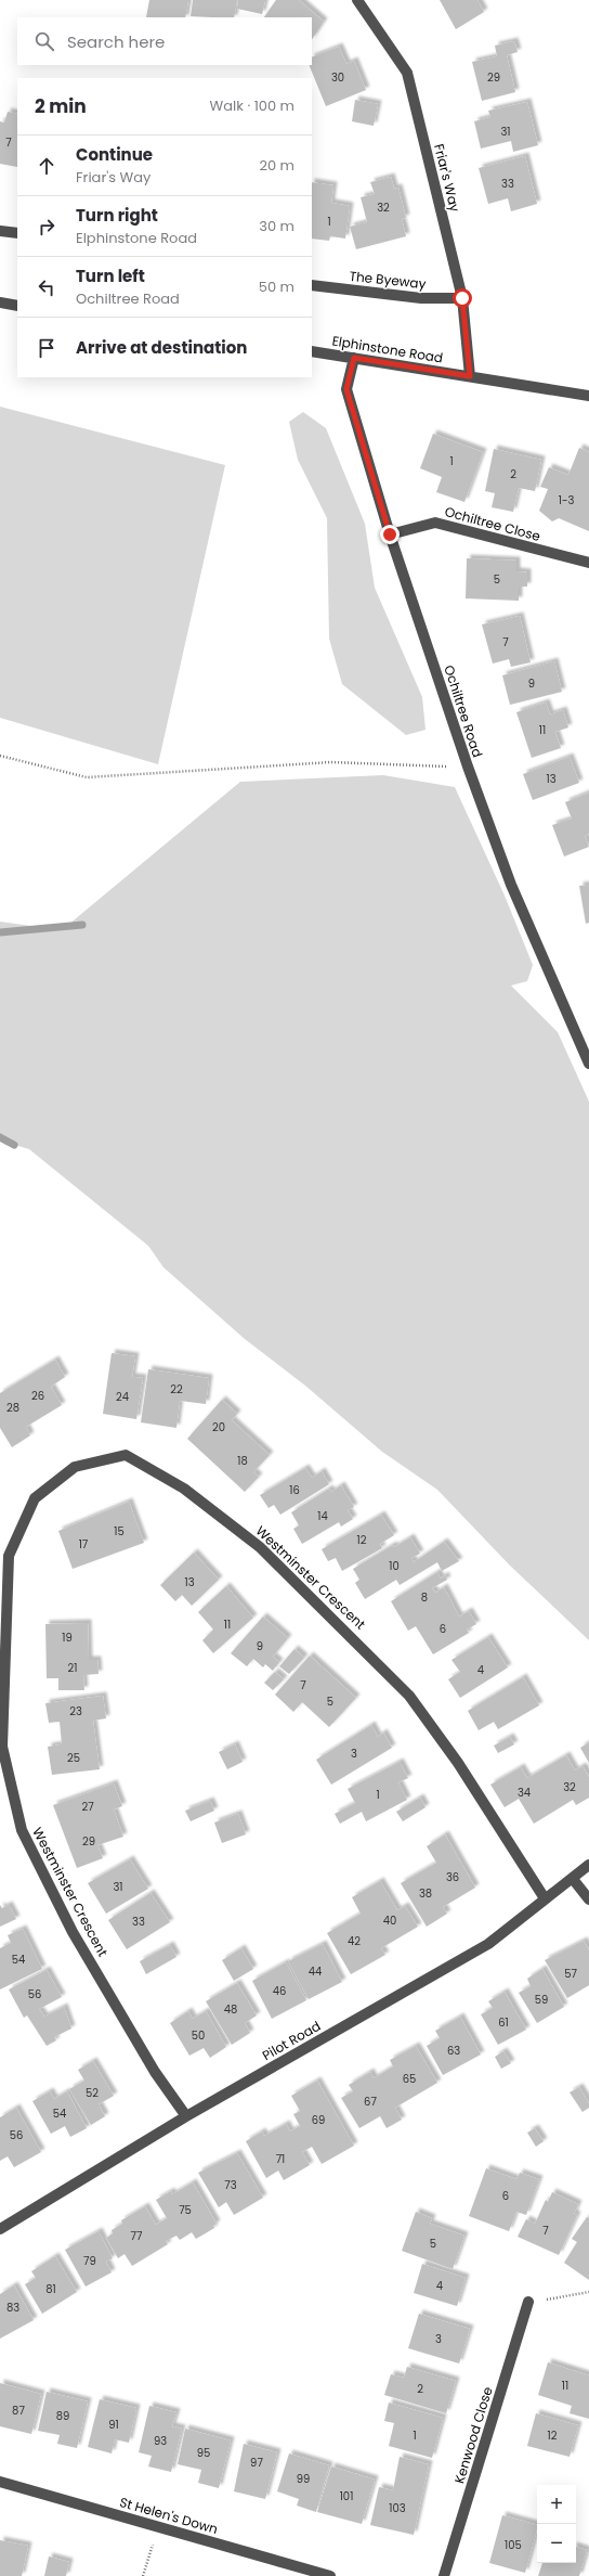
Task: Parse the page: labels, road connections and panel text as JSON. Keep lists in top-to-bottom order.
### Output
{
  "streets": {
    "street": [
      "Friar's Way",
      "The Byeway",
      "Elphinstone Road",
      "Ochiltree Close",
      "Ochiltree Road",
      "Westminster Crescent",
      "Pilot Road",
      "Kenwood Close",
      "St Helen's Down"
    ]
  },
  "crossings": [
    ["Friar's Way", "The Byeway"],
    ["Friar's Way", "Elphinstone Road"],
    ["Elphinstone Road", "Ochiltree Road"],
    ["Ochiltree Close", "Ochiltree Road"],
    ["Westminster Crescent", "Pilot Road"]
  ],
  "house_numbers": [
    "30",
    "29",
    "31",
    "7",
    "33",
    "32",
    "1",
    "1",
    "2",
    "1-3",
    "5",
    "7",
    "9",
    "11",
    "13",
    "22",
    "26",
    "24",
    "28",
    "20",
    "18",
    "16",
    "14",
    "15",
    "12",
    "17",
    "10",
    "13",
    "8",
    "11",
    "6",
    "19",
    "9",
    "21",
    "4",
    "7",
    "5",
    "23",
    "3",
    "25",
    "32",
    "34",
    "1",
    "27",
    "29",
    "36",
    "31",
    "38",
    "40",
    "33",
    "42",
    "54",
    "44",
    "57",
    "46",
    "56",
    "59",
    "48",
    "61",
    "50",
    "63",
    "65",
    "52",
    "67",
    "54",
    "69",
    "56",
    "71",
    "73",
    "6",
    "75",
    "7",
    "77",
    "5",
    "79",
    "4",
    "81",
    "83",
    "3",
    "11",
    "2",
    "87",
    "89",
    "91",
    "1",
    "12",
    "93",
    "95",
    "97",
    "99",
    "101",
    "103",
    "105"
  ],
  "page": {
    "search": "Search here",
    "heading": ["2 min", "Walk · 100 m"],
    "list": [
      ["Continue", "Friar's Way", "20 m"],
      ["Turn right", "Elphinstone Road", "30 m"],
      ["Turn left", "Ochiltree Road", "50 m"],
      "Arrive at destination"
    ],
    "map_buttons": ["+", "−"]
  }
}
